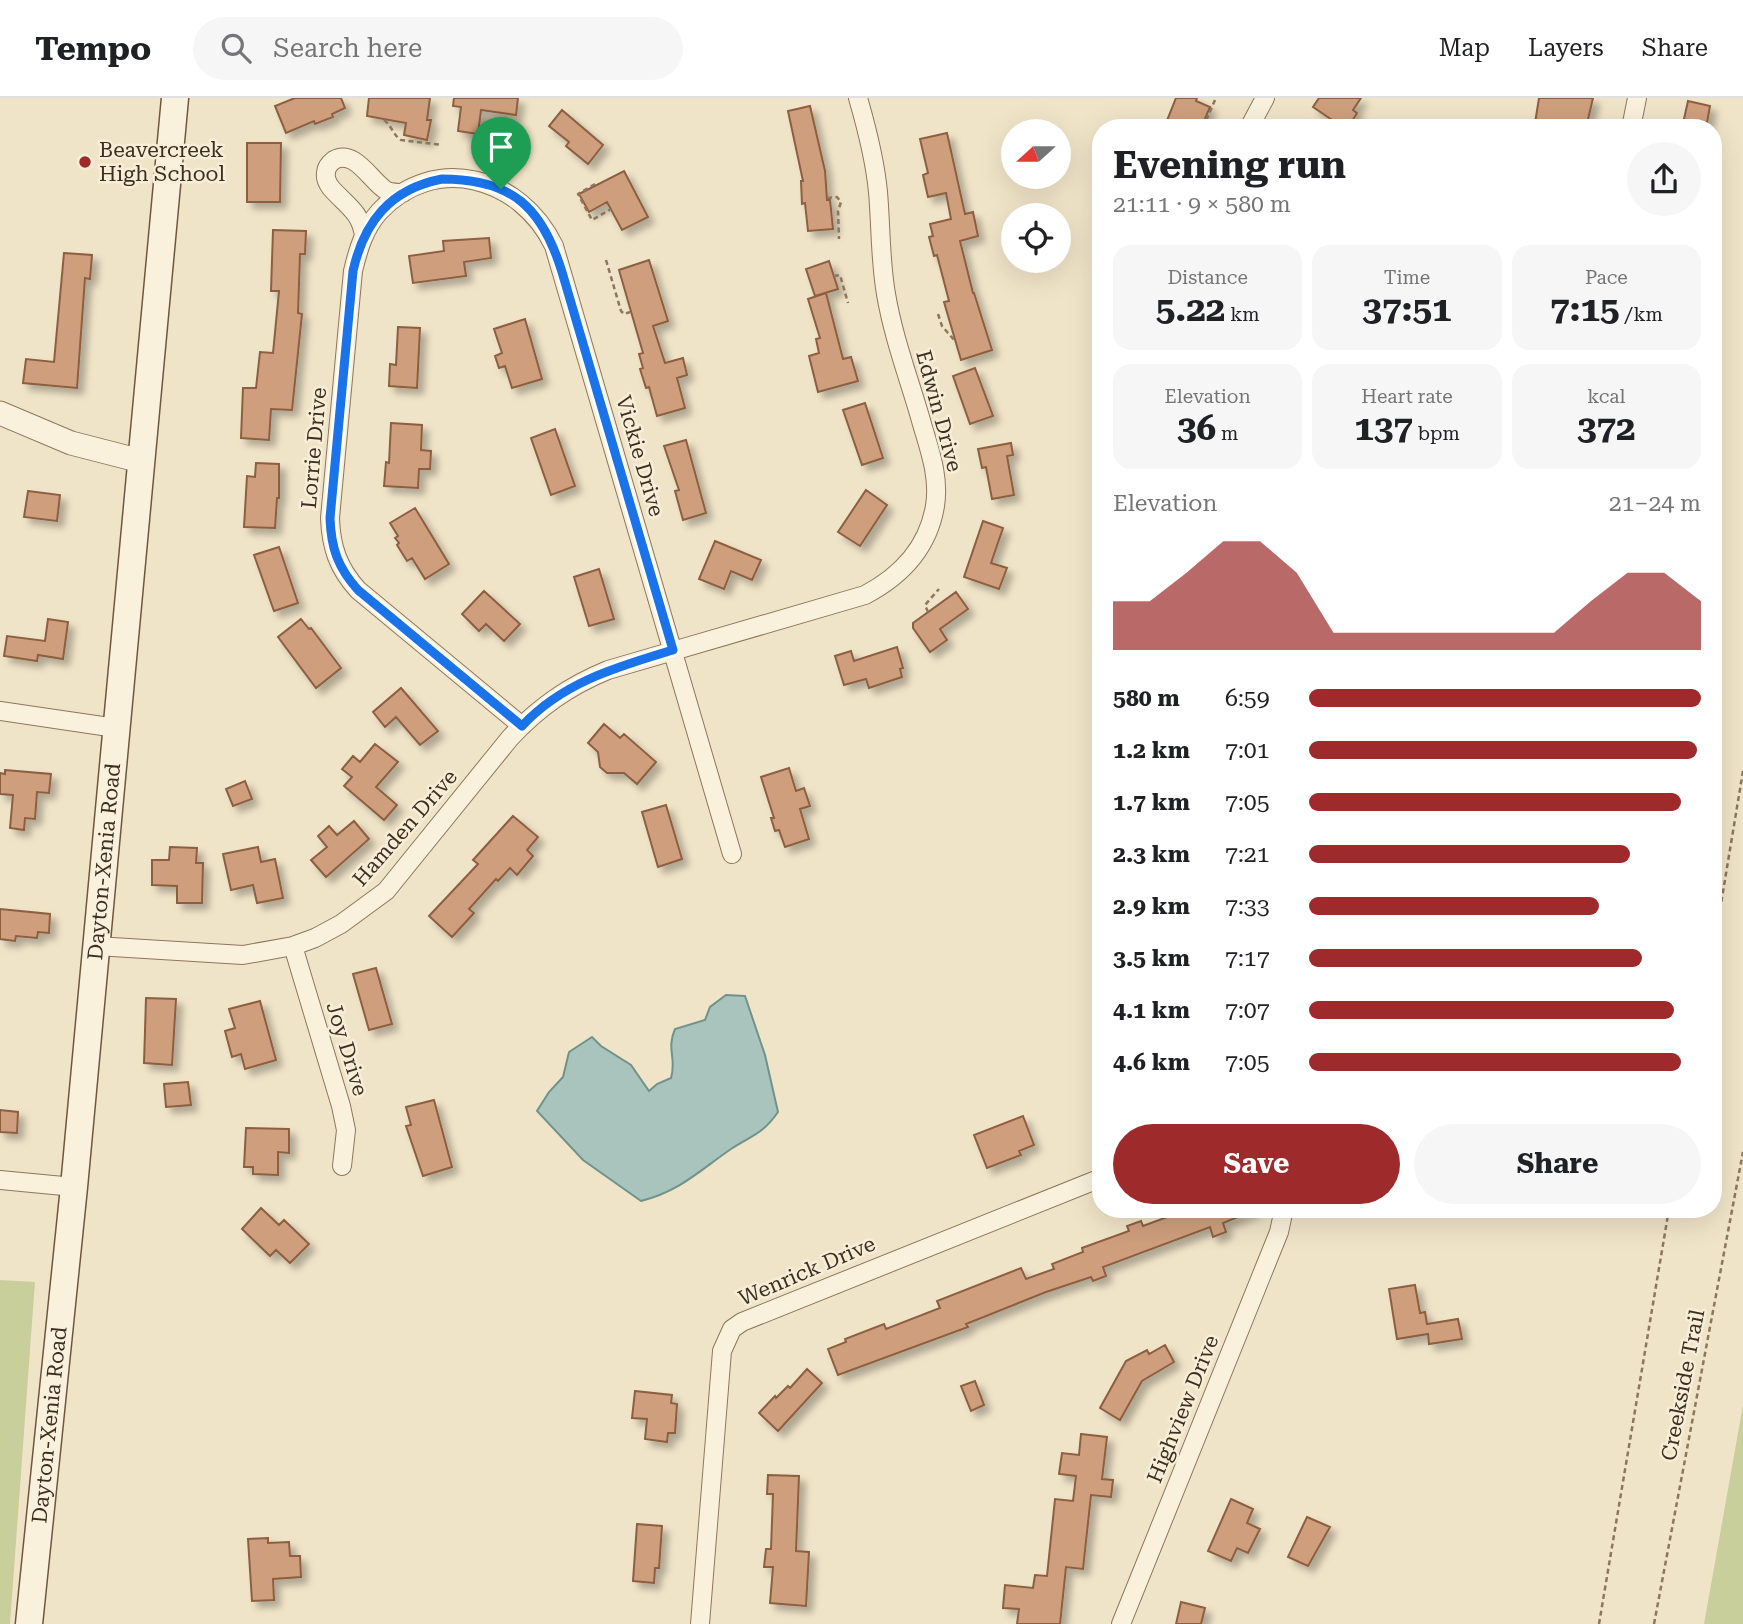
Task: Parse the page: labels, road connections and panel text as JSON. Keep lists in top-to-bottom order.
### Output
{
  "streets": {
    "main road": ["Dayton-Xenia Road"],
    "street": [
      "Edwin Drive",
      "Lorrie Drive",
      "Vickie Drive",
      "Hamden Drive",
      "Joy Drive",
      "Wenrick Drive",
      "Highview Drive"
    ],
    "path": ["Creekside Trail"]
  },
  "crossings": [
    ["Edwin Drive", "Vickie Drive"],
    ["Edwin Drive", "Hamden Drive"],
    ["Lorrie Drive", "Vickie Drive"],
    ["Lorrie Drive", "Hamden Drive"],
    ["Vickie Drive", "Hamden Drive"],
    ["Hamden Drive", "Dayton-Xenia Road"],
    ["Hamden Drive", "Joy Drive"]
  ],
  "places": ["Beavercreek High School"],
  "north": "left",
  "page": {
    "header": "Tempo",
    "search": "Search here",
    "nav": ["Map", "Layers", "Share"],
    "heading": ["Evening run", "21:11 · 9 × 580 m"],
    "stats": [
      ["Distance", "5.22 km"],
      ["Time", "37:51"],
      ["Pace", "7:15 /km"],
      ["Elevation", "36 m"],
      ["Heart rate", "137 bpm"],
      ["kcal", "372"]
    ],
    "chart": ["Elevation", "21–24 m"],
    "list": [
      {
        "name": "580 m",
        "note": "6:59"
      },
      {
        "name": "1.2 km",
        "note": "7:01"
      },
      {
        "name": "1.7 km",
        "note": "7:05"
      },
      {
        "name": "2.3 km",
        "note": "7:21"
      },
      {
        "name": "2.9 km",
        "note": "7:33"
      },
      {
        "name": "3.5 km",
        "note": "7:17"
      },
      {
        "name": "4.1 km",
        "note": "7:07"
      },
      {
        "name": "4.6 km",
        "note": "7:05"
      }
    ],
    "buttons": ["Save", "Share"]
  }
}
